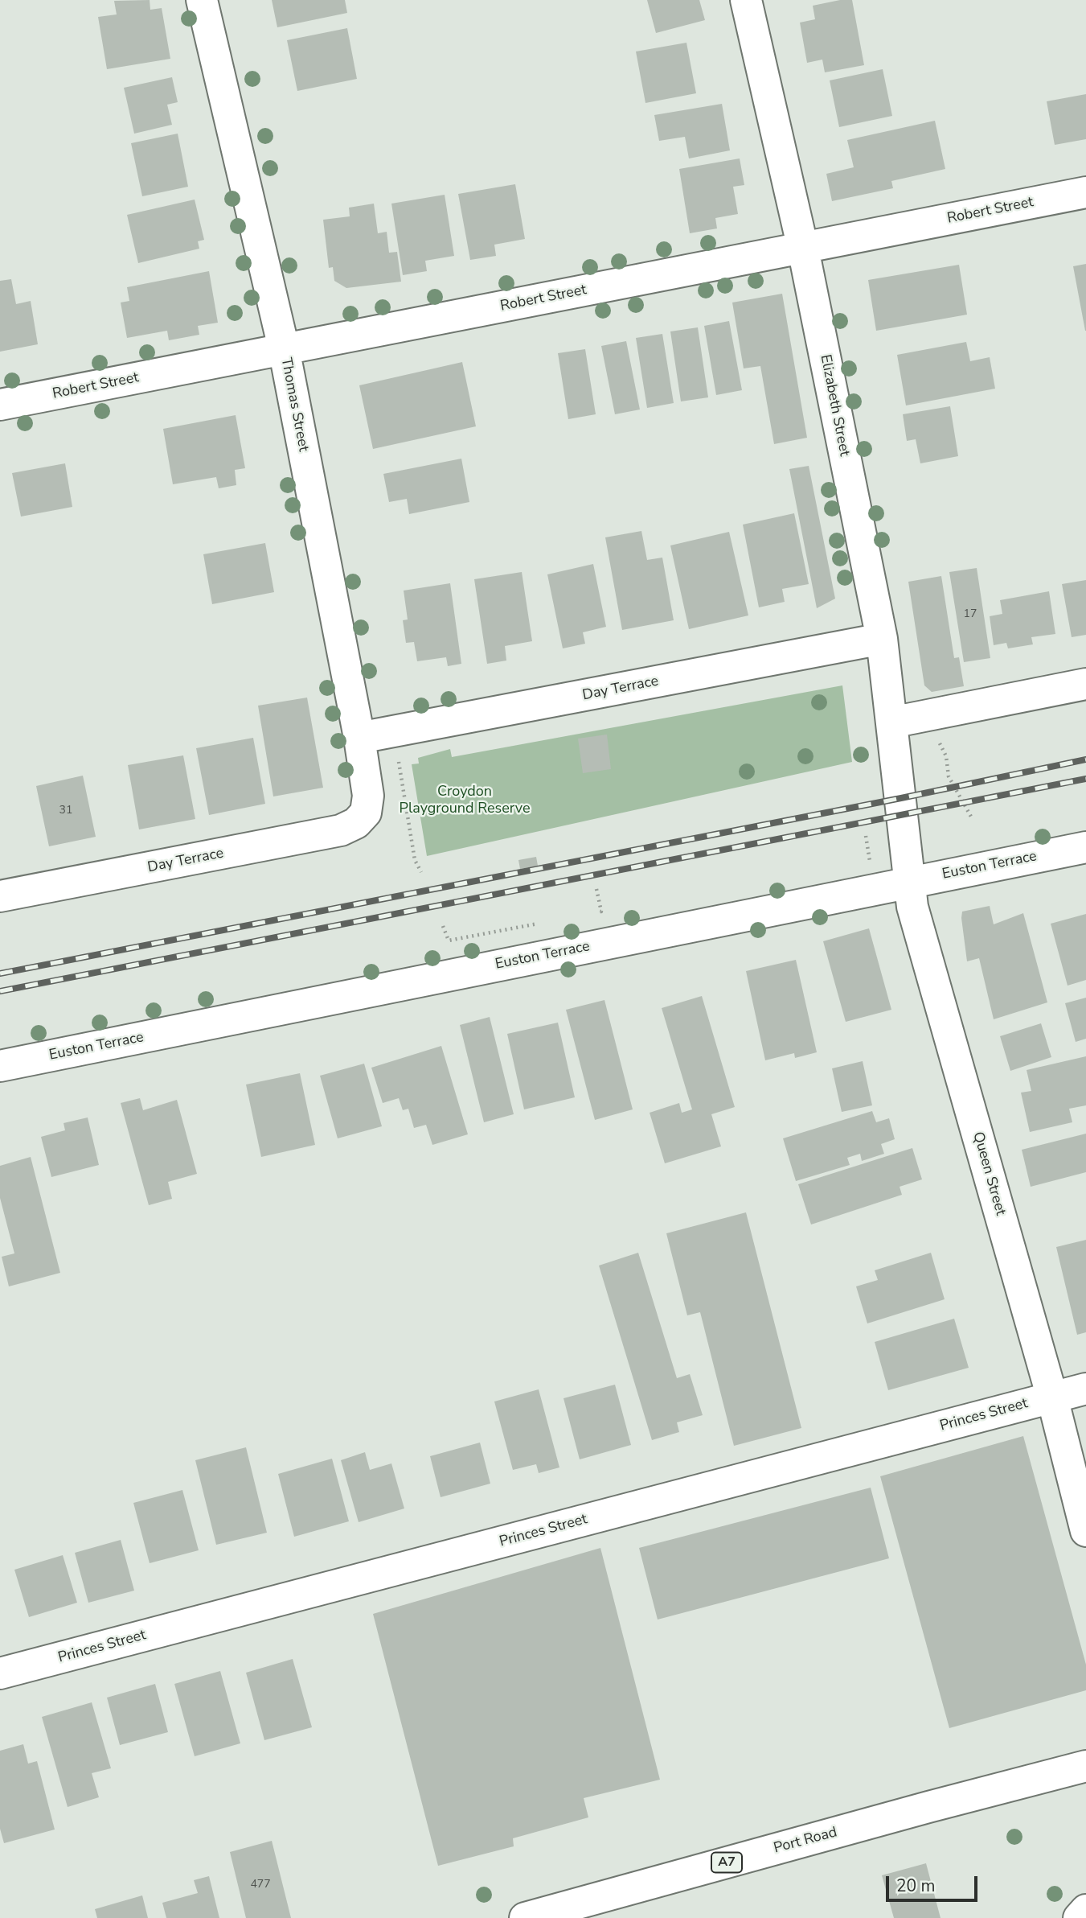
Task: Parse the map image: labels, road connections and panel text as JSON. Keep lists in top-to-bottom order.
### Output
{
  "streets": {
    "main road": [
      "Robert Street",
      "Thomas Street",
      "Elizabeth Street",
      "Day Terrace",
      "Euston Terrace",
      "Queen Street",
      "Princes Street",
      "Port Road",
      "A7"
    ]
  },
  "crossings": [
    ["Robert Street", "Thomas Street"],
    ["Robert Street", "Elizabeth Street"],
    ["Thomas Street", "Day Terrace"],
    ["Elizabeth Street", "Day Terrace"],
    ["Elizabeth Street", "Queen Street"],
    ["Euston Terrace", "Queen Street"],
    ["Queen Street", "Princes Street"]
  ],
  "parks": ["Croydon Playground Reserve"],
  "house_numbers": ["17", "31", "477"],
  "scale_bar": "20 m"
}
